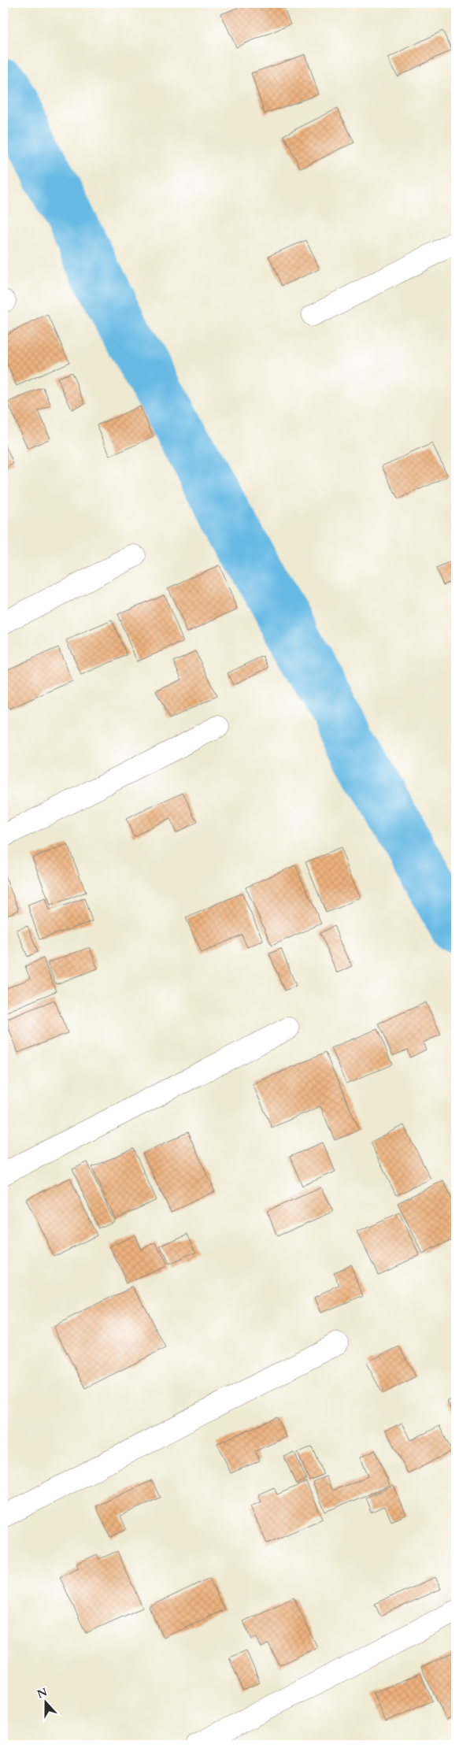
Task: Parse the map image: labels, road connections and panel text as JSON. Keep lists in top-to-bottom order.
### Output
{
  "north": "top"
}
